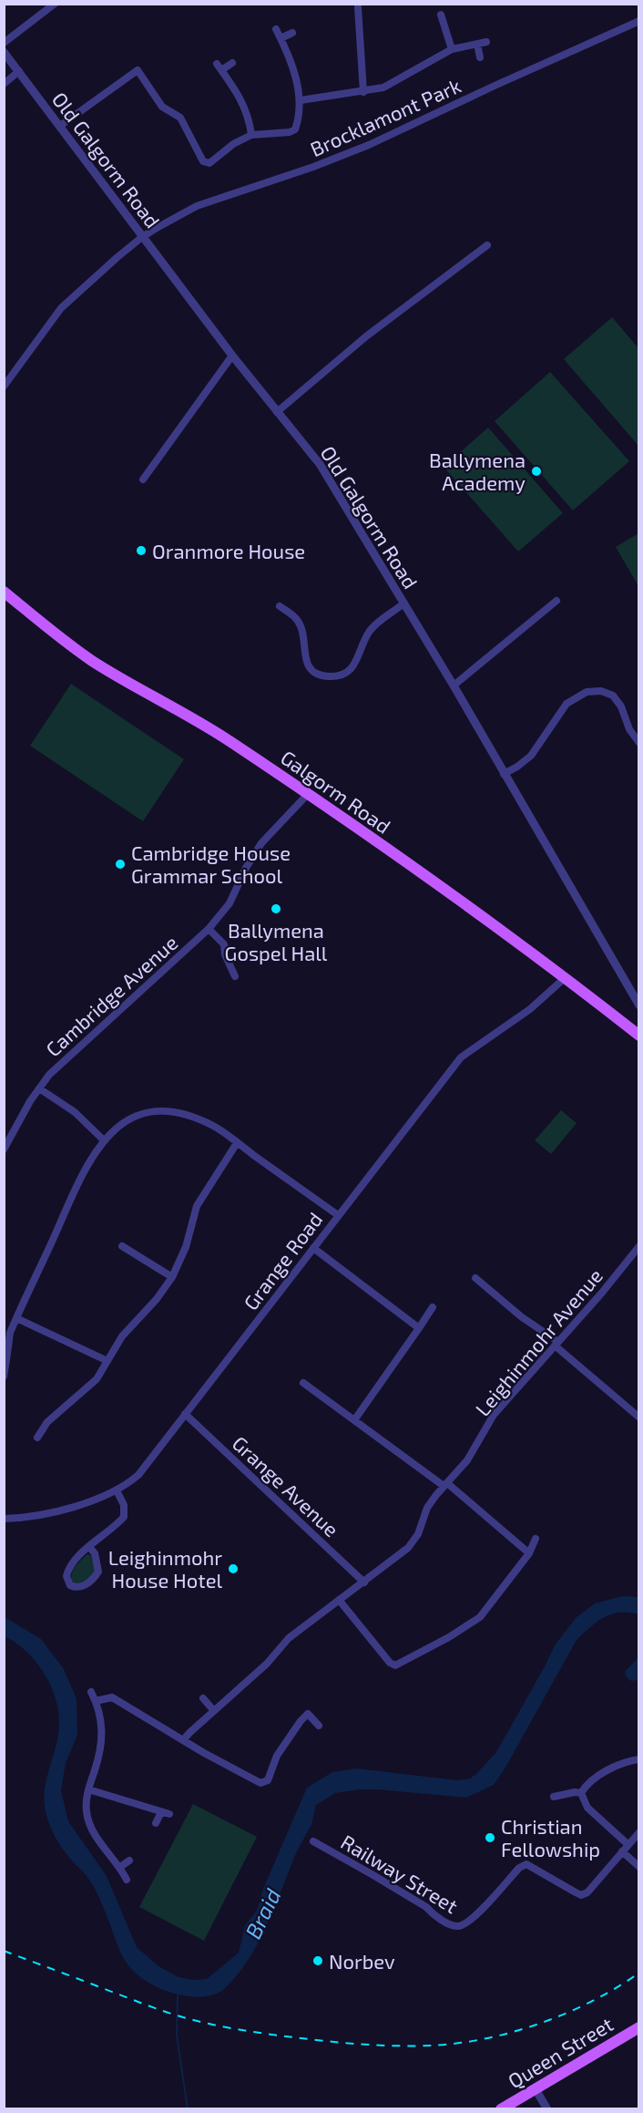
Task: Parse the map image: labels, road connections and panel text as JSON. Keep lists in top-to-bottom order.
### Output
{
  "streets": {
    "main road": ["Galgorm Road", "Queen Street"],
    "street": [
      "Brocklamont Park",
      "Old Galgorm Road",
      "Cambridge Avenue",
      "Grange Road",
      "Leighinmohr Avenue",
      "Grange Avenue",
      "Railway Street"
    ]
  },
  "crossings": [
    ["Brocklamont Park", "Old Galgorm Road"],
    ["Galgorm Road", "Cambridge Avenue"],
    ["Galgorm Road", "Grange Road"],
    ["Grange Road", "Grange Avenue"],
    ["Leighinmohr Avenue", "Grange Avenue"]
  ],
  "water": ["Braid"],
  "places": [
    "Ballymena Academy",
    "Oranmore House",
    "Cambridge House Grammar School",
    "Ballymena Gospel Hall",
    "Leighinmohr House Hotel",
    "Christian Fellowship",
    "Norbev"
  ]
}
